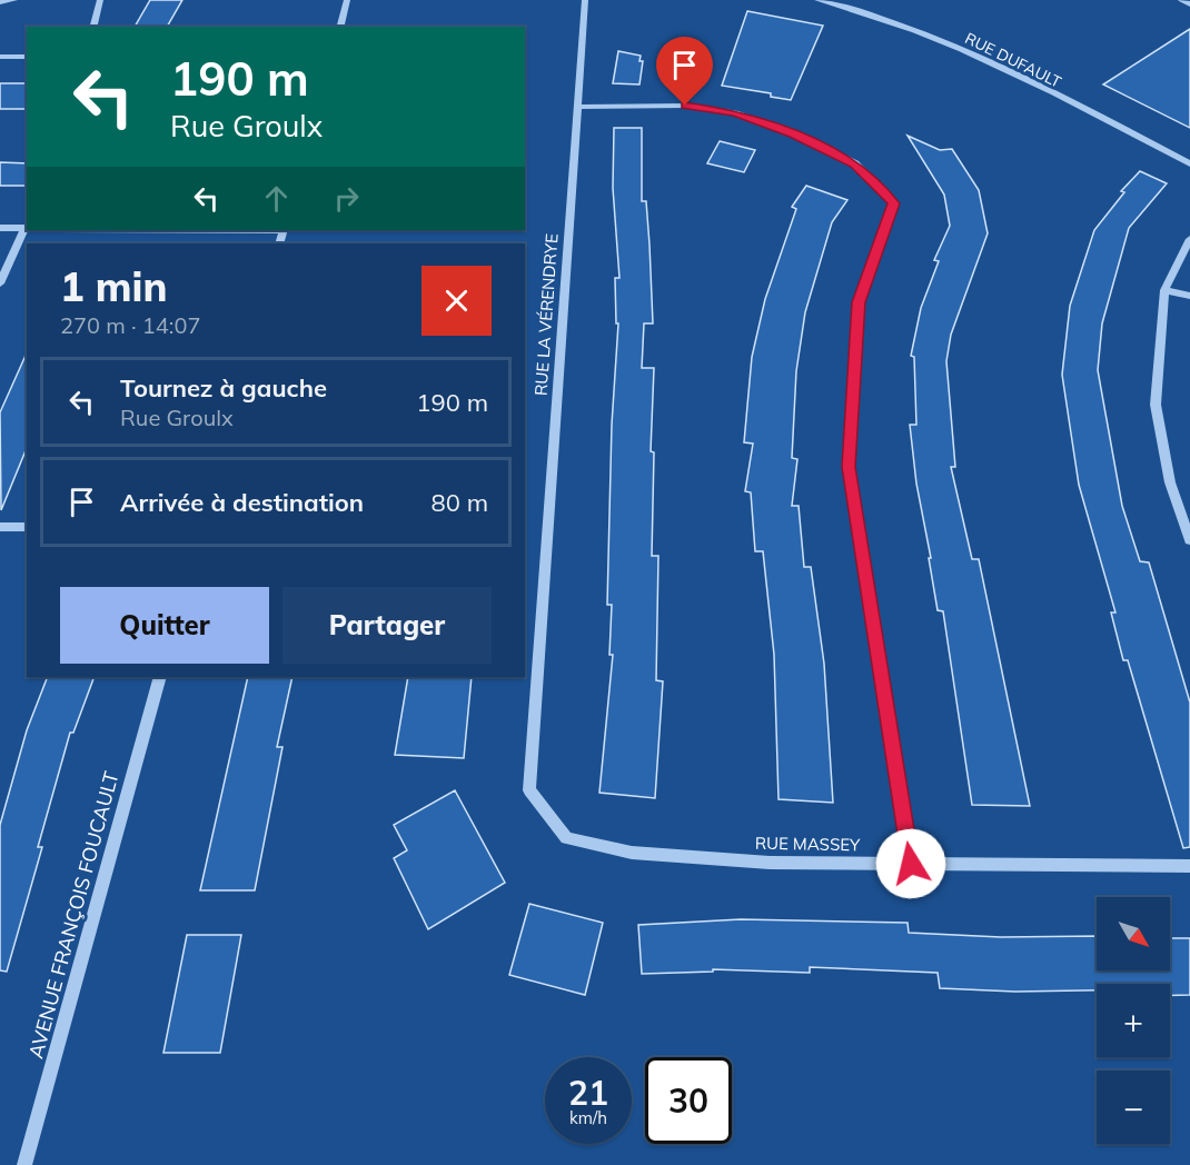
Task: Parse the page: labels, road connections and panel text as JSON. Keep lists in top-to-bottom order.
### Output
{
  "streets": {
    "street": [
      "RUE DUFAULT",
      "RUE LA VÉRENDRYE",
      "RUE MASSEY",
      "AVENUE FRANÇOIS FOUCAULT"
    ]
  },
  "crossings": [
    ["RUE LA VÉRENDRYE", "RUE MASSEY"]
  ],
  "north": "bottom right",
  "page": {
    "turn": ["190 m", "Rue Groulx"],
    "heading": ["1 min", "270 m · 14:07"],
    "list": [
      {
        "name": "Tournez à gauche",
        "note": "Rue Groulx",
        "value": "190 m"
      },
      {
        "name": "Arrivée à destination",
        "value": "80 m"
      }
    ],
    "buttons": ["Quitter", "Partager"],
    "map_buttons": ["+", "−"],
    "speed": "21 km/h",
    "limit": "30"
  }
}
